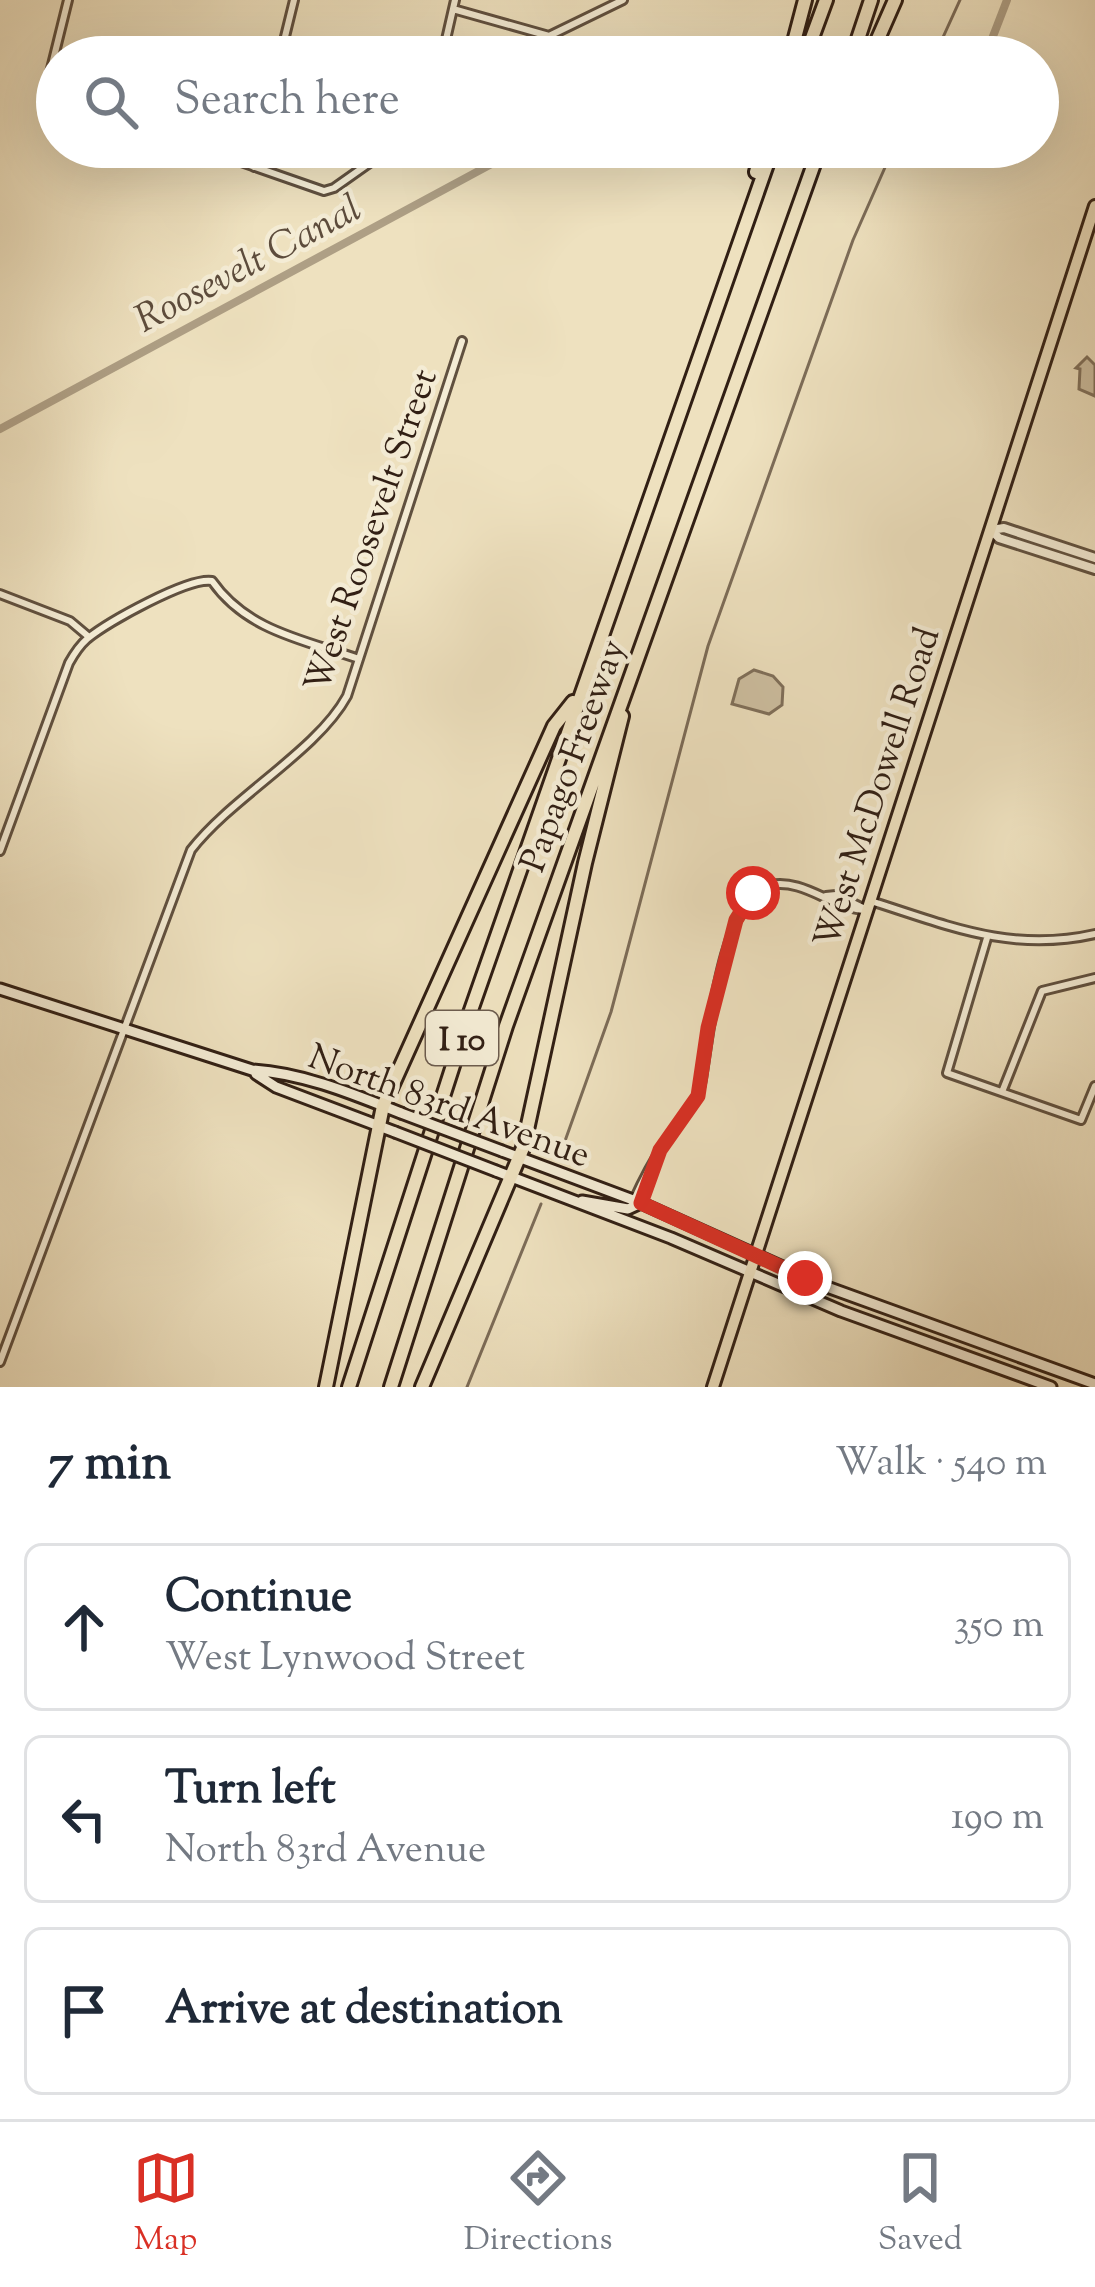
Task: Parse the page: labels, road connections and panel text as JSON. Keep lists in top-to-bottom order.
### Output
{
  "streets": {
    "highway": ["Papago Freeway", "I 10"],
    "main road": ["West McDowell Road", "North 83rd Avenue"],
    "street": ["West Roosevelt Street"]
  },
  "crossings": [
    ["West Roosevelt Street", "North 83rd Avenue"],
    ["West McDowell Road", "North 83rd Avenue"]
  ],
  "water": ["Roosevelt Canal"],
  "page": {
    "search": "Search here",
    "heading": ["7 min", "Walk · 540 m"],
    "list": [
      ["Continue", "West Lynwood Street", "350 m"],
      ["Turn left", "North 83rd Avenue", "190 m"],
      "Arrive at destination"
    ],
    "nav": ["Map", "Directions", "Saved"]
  }
}
